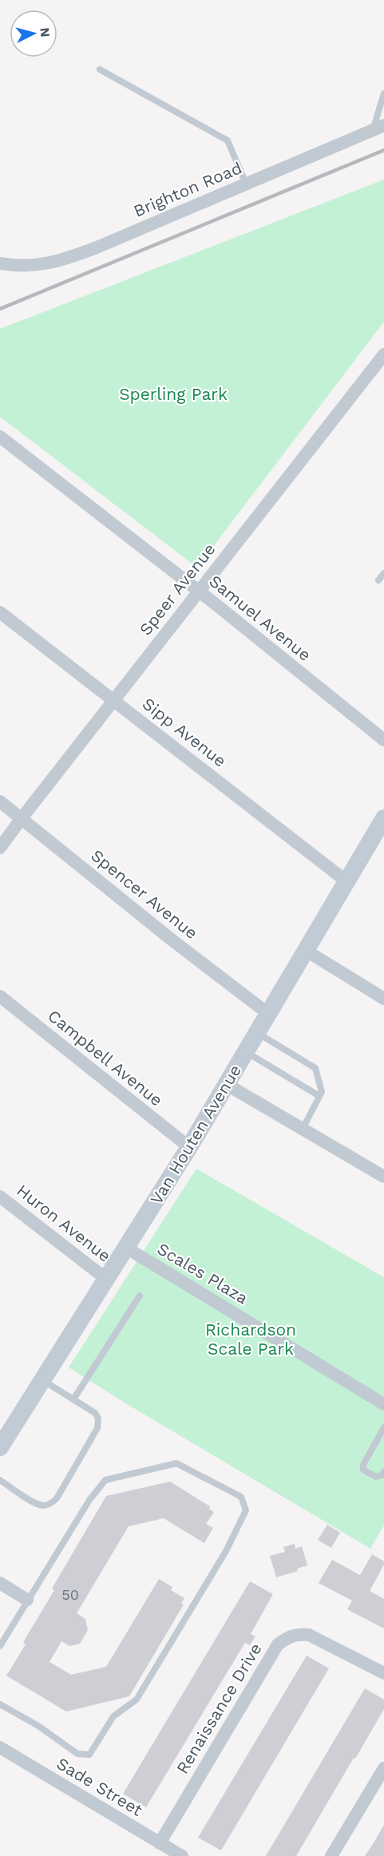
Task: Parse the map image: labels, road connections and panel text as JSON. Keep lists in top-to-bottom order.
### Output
{
  "streets": {
    "main road": ["Van Houten Avenue"],
    "street": [
      "Brighton Road",
      "Speer Avenue",
      "Samuel Avenue",
      "Sipp Avenue",
      "Spencer Avenue",
      "Campbell Avenue",
      "Huron Avenue",
      "Scales Plaza",
      "Renaissance Drive",
      "Sade Street"
    ]
  },
  "crossings": [
    ["Speer Avenue", "Samuel Avenue"],
    ["Speer Avenue", "Sipp Avenue"],
    ["Speer Avenue", "Spencer Avenue"],
    ["Sipp Avenue", "Van Houten Avenue"],
    ["Spencer Avenue", "Van Houten Avenue"],
    ["Campbell Avenue", "Van Houten Avenue"],
    ["Van Houten Avenue", "Huron Avenue"],
    ["Van Houten Avenue", "Scales Plaza"],
    ["Renaissance Drive", "Sade Street"]
  ],
  "parks": ["Sperling Park", "Richardson Scale Park"],
  "house_numbers": ["50"],
  "north": "right"
}
